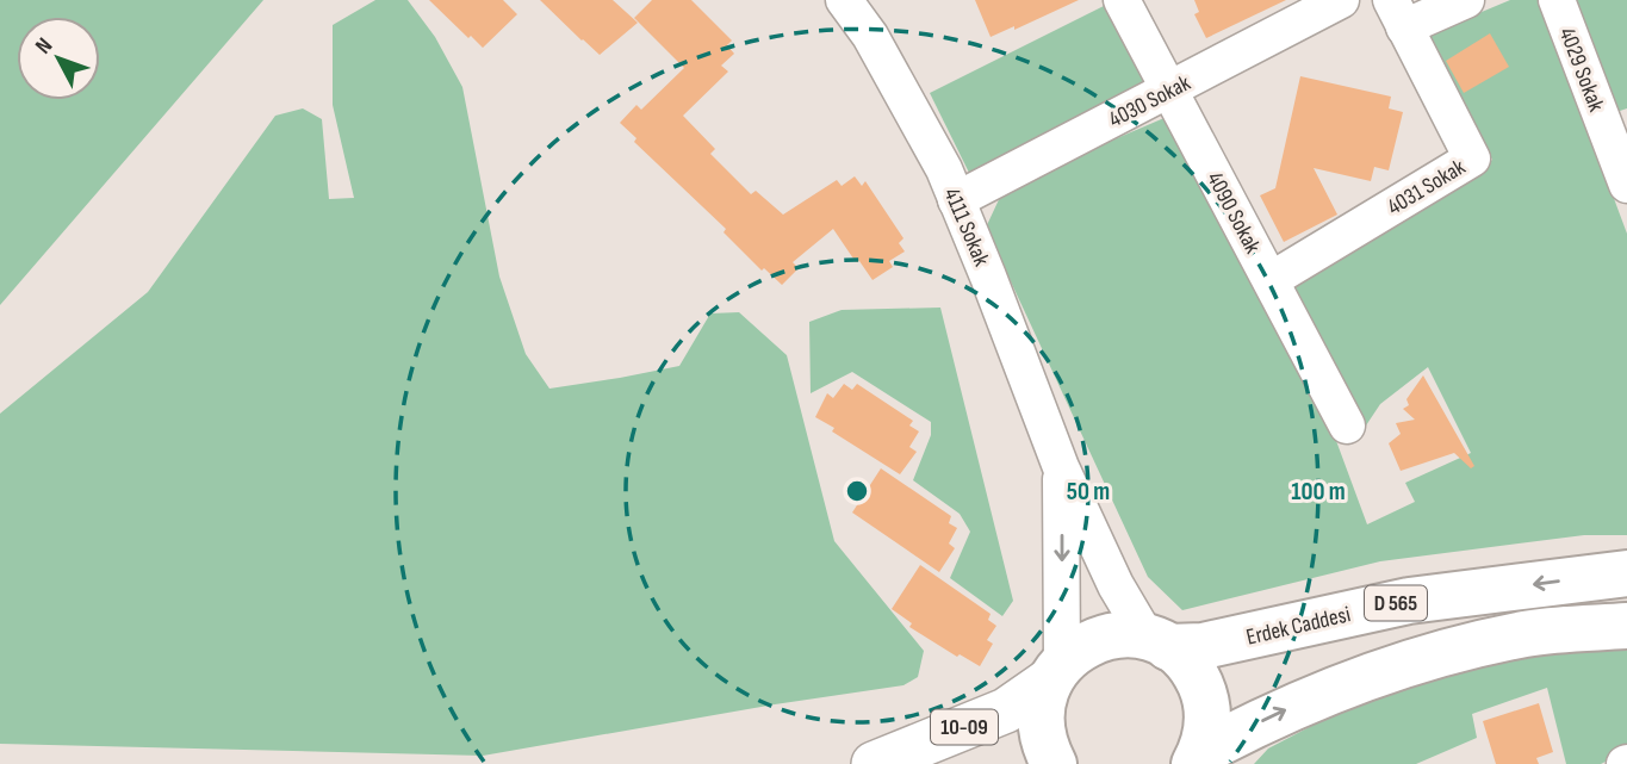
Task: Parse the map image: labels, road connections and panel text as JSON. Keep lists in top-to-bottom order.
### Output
{
  "streets": {
    "highway": ["D 565", "Erdek Caddesi"],
    "main road": ["10-09"],
    "street": [
      "4029 Sokak",
      "4030 Sokak",
      "4031 Sokak",
      "4090 Sokak",
      "4111 Sokak"
    ]
  },
  "crossings": [
    ["4030 Sokak", "4090 Sokak"],
    ["4030 Sokak", "4111 Sokak"],
    ["4031 Sokak", "4090 Sokak"],
    ["4111 Sokak", "D 565"],
    ["4111 Sokak", "Erdek Caddesi"],
    ["4111 Sokak", "10-09"],
    ["D 565", "Erdek Caddesi"],
    ["D 565", "10-09"]
  ],
  "north": "top left",
  "rings": ["50 m", "100 m"]
}
